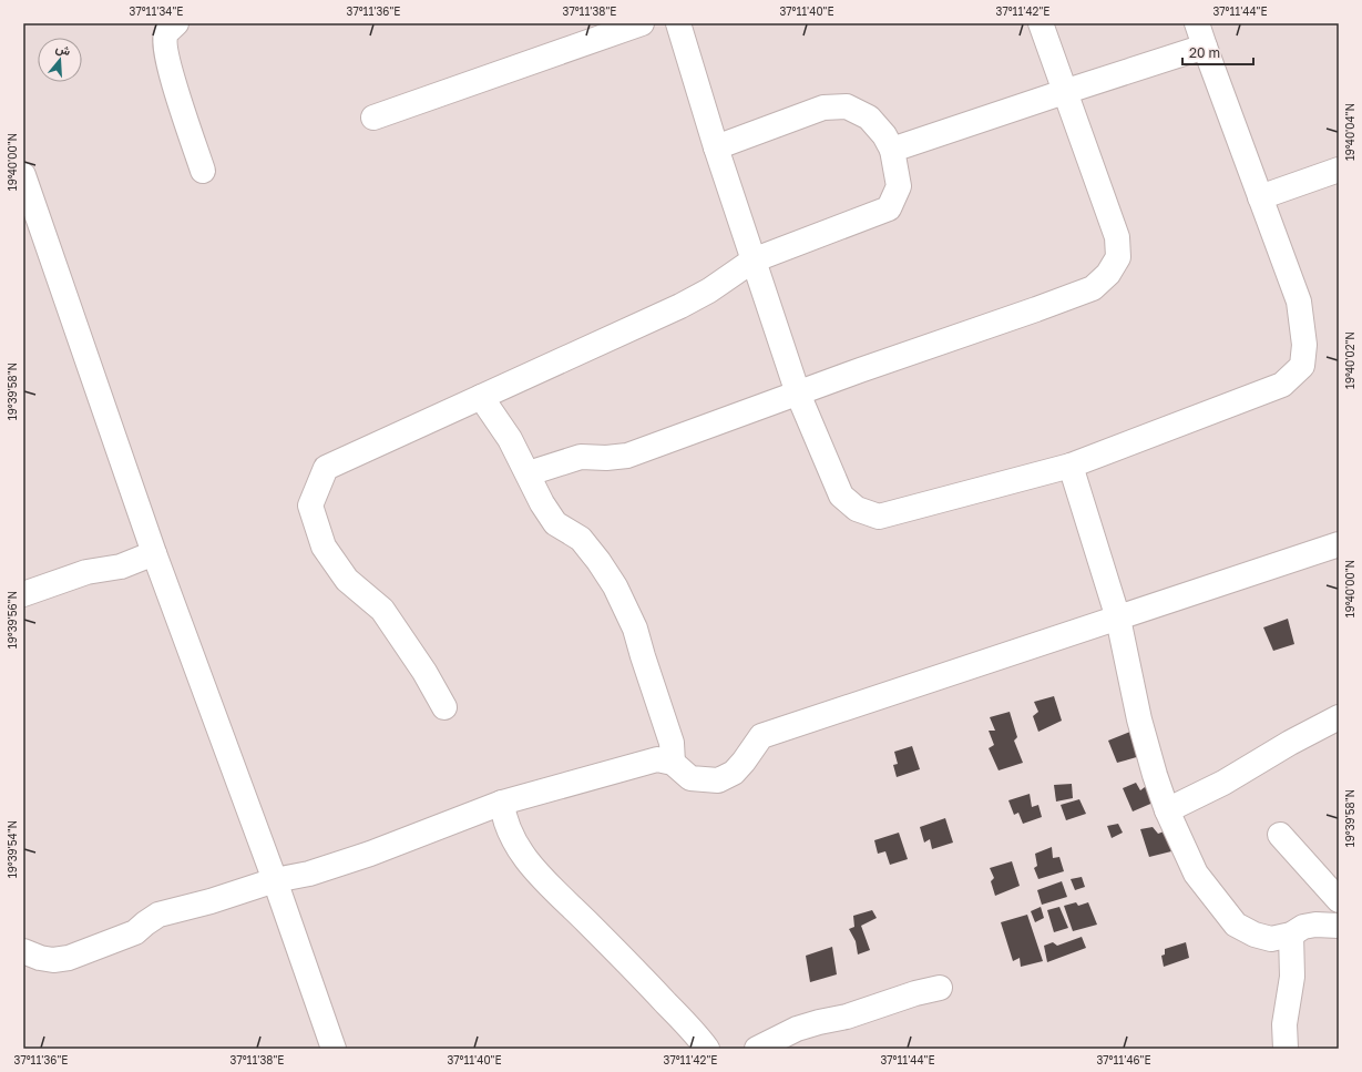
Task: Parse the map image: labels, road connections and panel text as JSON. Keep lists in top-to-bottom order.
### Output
{
  "scale_bar": "20 m",
  "north": "top",
  "coordinates": [
    "37°11'34\"E",
    "37°11'36\"E",
    "37°11'38\"E",
    "37°11'40\"E",
    "37°11'42\"E",
    "37°11'44\"E",
    "19°40'04\"N",
    "19°40'00\"N",
    "19°40'02\"N",
    "19°39'58\"N",
    "19°39'56\"N",
    "19°39'54\"N",
    "37°11'46\"E"
  ]
}
